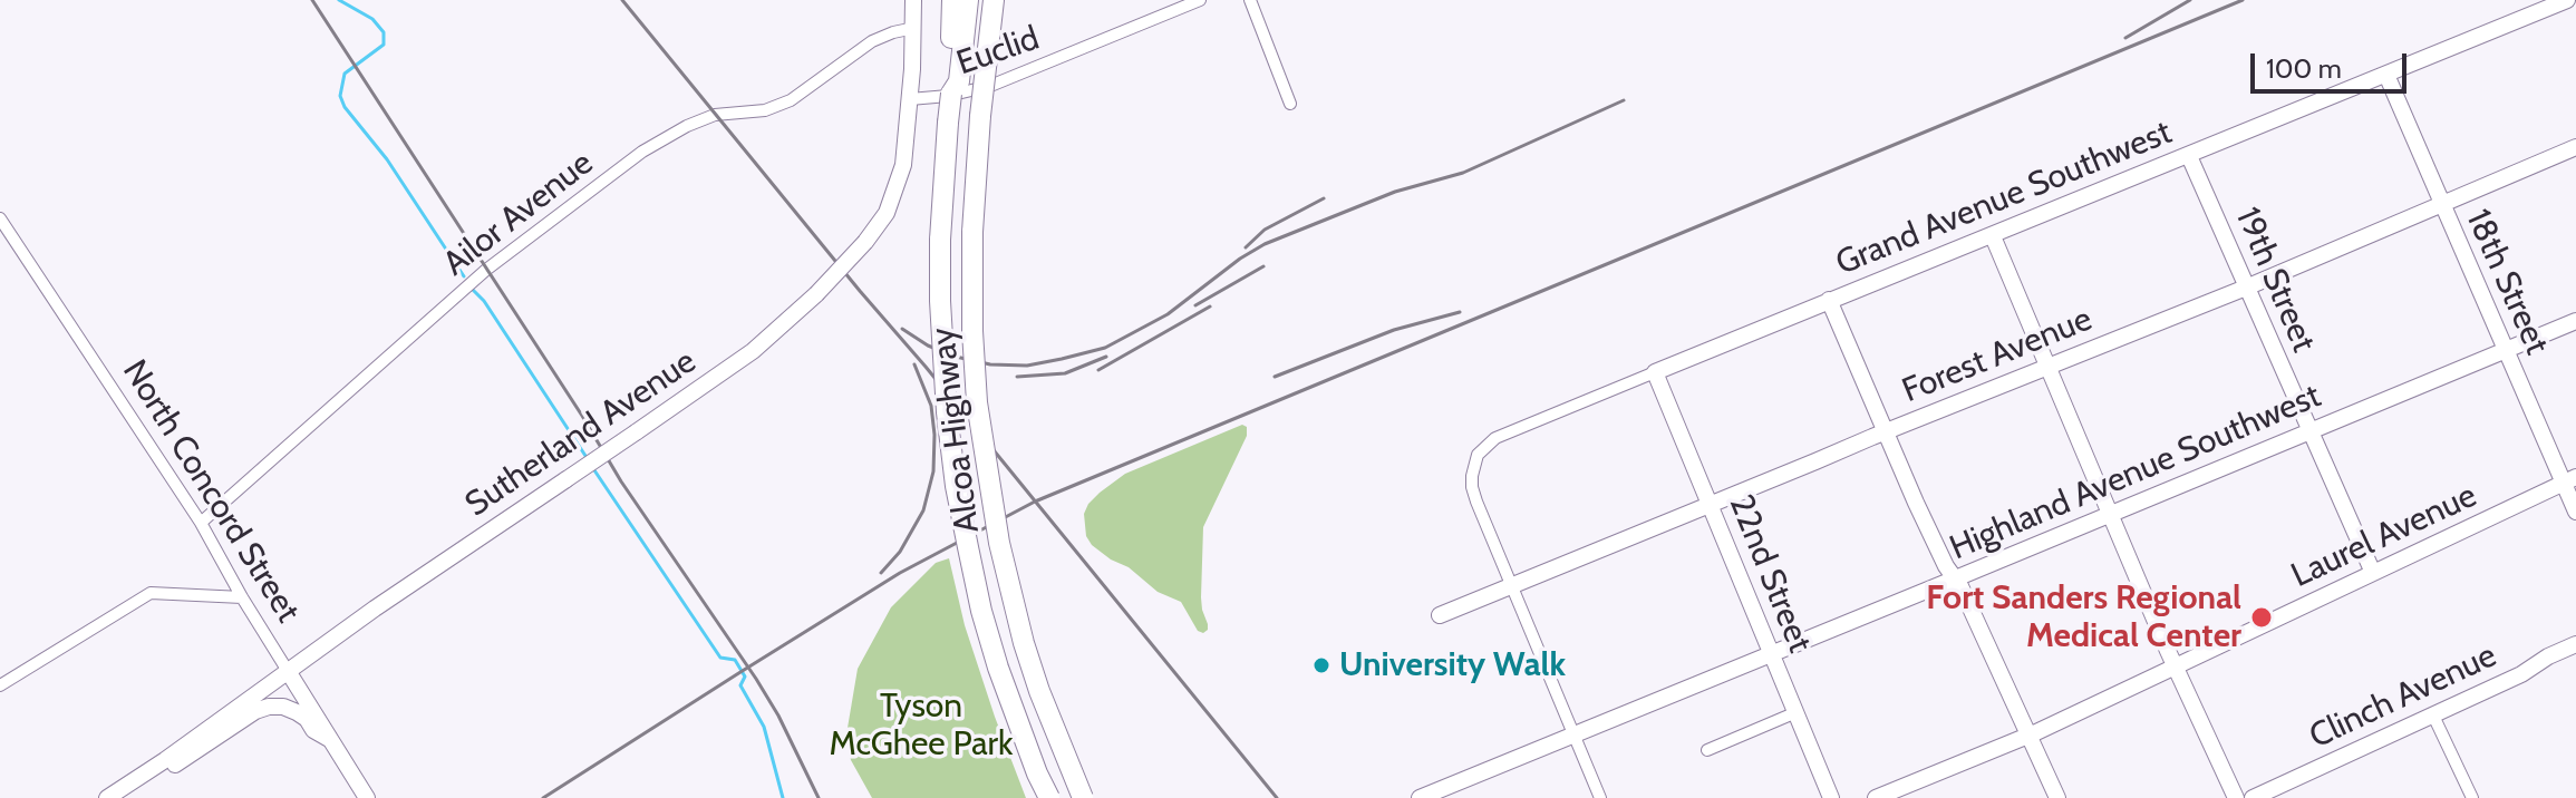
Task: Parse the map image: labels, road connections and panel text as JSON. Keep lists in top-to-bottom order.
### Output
{
  "streets": {
    "highway": ["Alcoa Highway"],
    "street": [
      "Euclid",
      "Grand Avenue Southwest",
      "Ailor Avenue",
      "19th Street",
      "18th Street",
      "Forest Avenue",
      "Sutherland Avenue",
      "Highland Avenue Southwest",
      "North Concord Street",
      "Laurel Avenue",
      "22nd Street",
      "Clinch Avenue"
    ]
  },
  "crossings": [
    ["Euclid", "Sutherland Avenue"],
    ["Grand Avenue Southwest", "19th Street"],
    ["Grand Avenue Southwest", "18th Street"],
    ["Grand Avenue Southwest", "Forest Avenue"],
    ["Grand Avenue Southwest", "22nd Street"],
    ["Ailor Avenue", "Sutherland Avenue"],
    ["Ailor Avenue", "North Concord Street"],
    ["19th Street", "Forest Avenue"],
    ["19th Street", "Highland Avenue Southwest"],
    ["19th Street", "Laurel Avenue"],
    ["18th Street", "Forest Avenue"],
    ["18th Street", "Highland Avenue Southwest"],
    ["18th Street", "Laurel Avenue"],
    ["Forest Avenue", "22nd Street"],
    ["Sutherland Avenue", "North Concord Street"],
    ["Highland Avenue Southwest", "22nd Street"]
  ],
  "parks": ["Tyson McGhee Park"],
  "places": ["Fort Sanders Regional Medical Center", "University Walk"],
  "scale_bar": "100 m"
}
